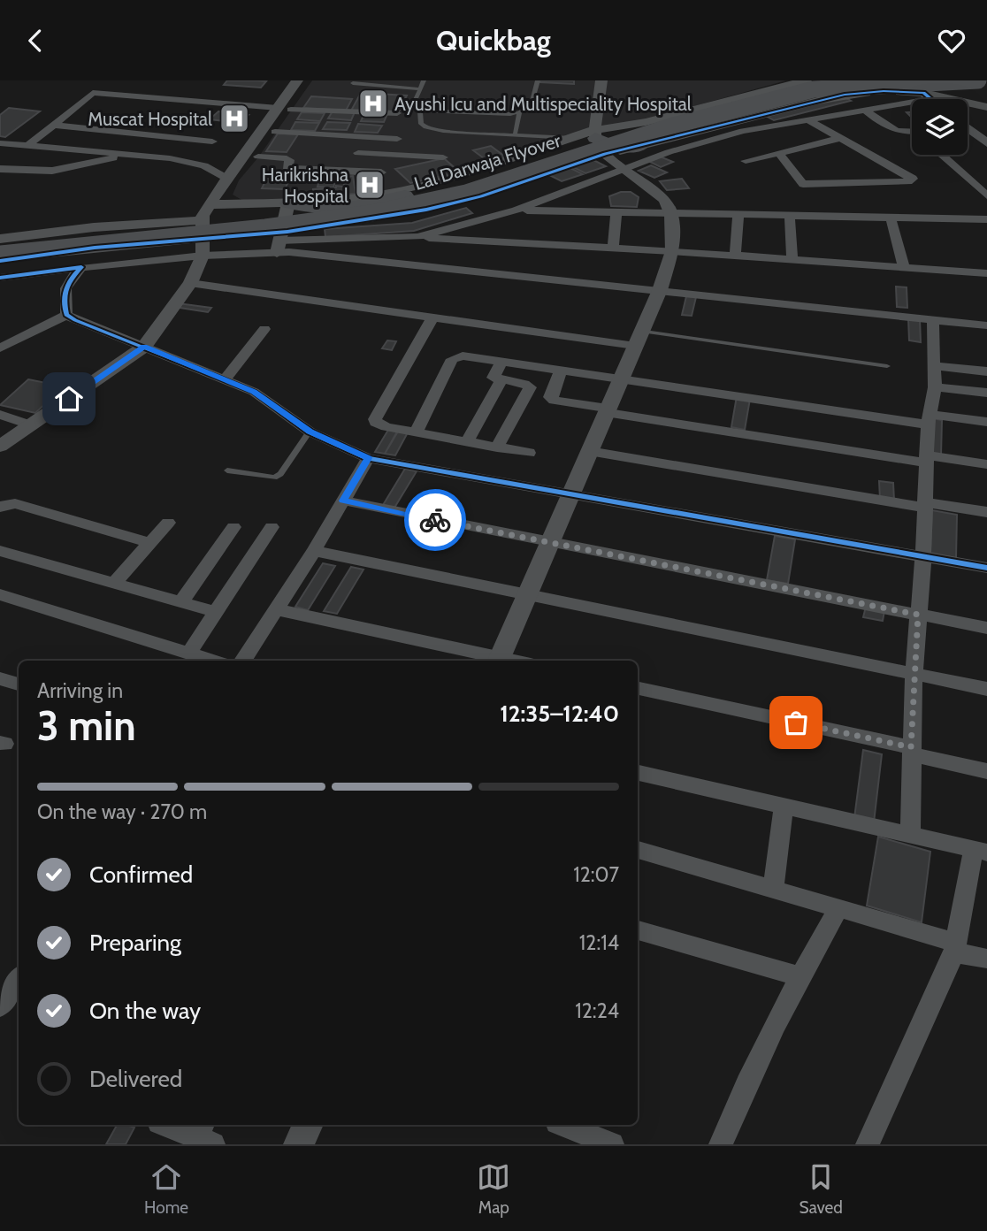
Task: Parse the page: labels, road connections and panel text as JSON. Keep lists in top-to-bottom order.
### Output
{
  "streets": {
    "highway": ["Lal Darwaja Flyover"]
  },
  "places": {
    "hospital": ["Ayushi Icu and Multispeciality Hospital", "Muscat Hospital", "Harikrishna Hospital"]
  },
  "page": {
    "header": "Quickbag",
    "heading": ["3 min", "Arriving in", "12:35–12:40"],
    "bar": "On the way · 270 m",
    "list": [
      ["Confirmed", "12:07"],
      ["Preparing", "12:14"],
      ["On the way", "12:24"],
      "Delivered"
    ],
    "tabs": ["Home", "Map", "Saved"]
  }
}
